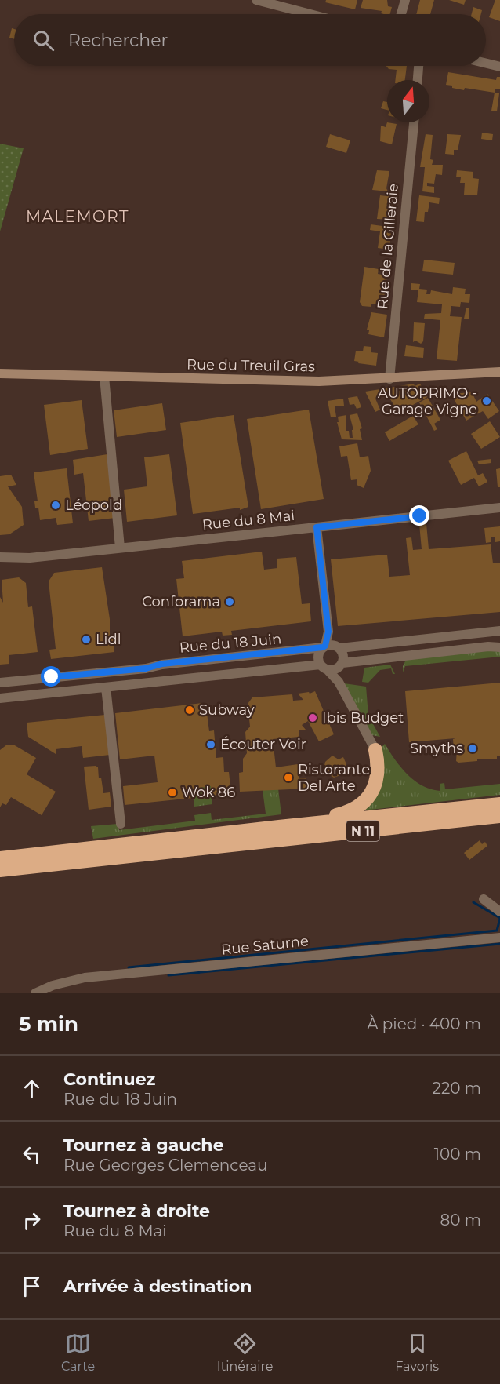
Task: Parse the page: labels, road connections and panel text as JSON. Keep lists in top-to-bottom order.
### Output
{
  "streets": {
    "highway": ["N 11"],
    "street": [
      "Rue de la Gilleraie",
      "Rue du Treuil Gras",
      "Rue du 8 Mai",
      "Rue du 18 Juin",
      "Rue Saturne"
    ]
  },
  "crossings": [
    ["Rue de la Gilleraie", "Rue du Treuil Gras"]
  ],
  "districts": ["MALEMORT"],
  "places": [
    "AUTOPRIMO - Garage Vigne",
    "Léopold",
    "Conforama",
    "Lidl",
    "Subway",
    "Ibis Budget",
    "Écouter Voir",
    "Smyths",
    "Ristorante Del Arte",
    "Wok 86"
  ],
  "north": "top",
  "page": {
    "search": "Rechercher",
    "heading": ["5 min", "À pied · 400 m"],
    "list": [
      ["Continuez", "Rue du 18 Juin", "220 m"],
      ["Tournez à gauche", "Rue Georges Clemenceau", "100 m"],
      ["Tournez à droite", "Rue du 8 Mai", "80 m"],
      "Arrivée à destination"
    ],
    "nav": ["Carte", "Itinéraire", "Favoris"]
  }
}
